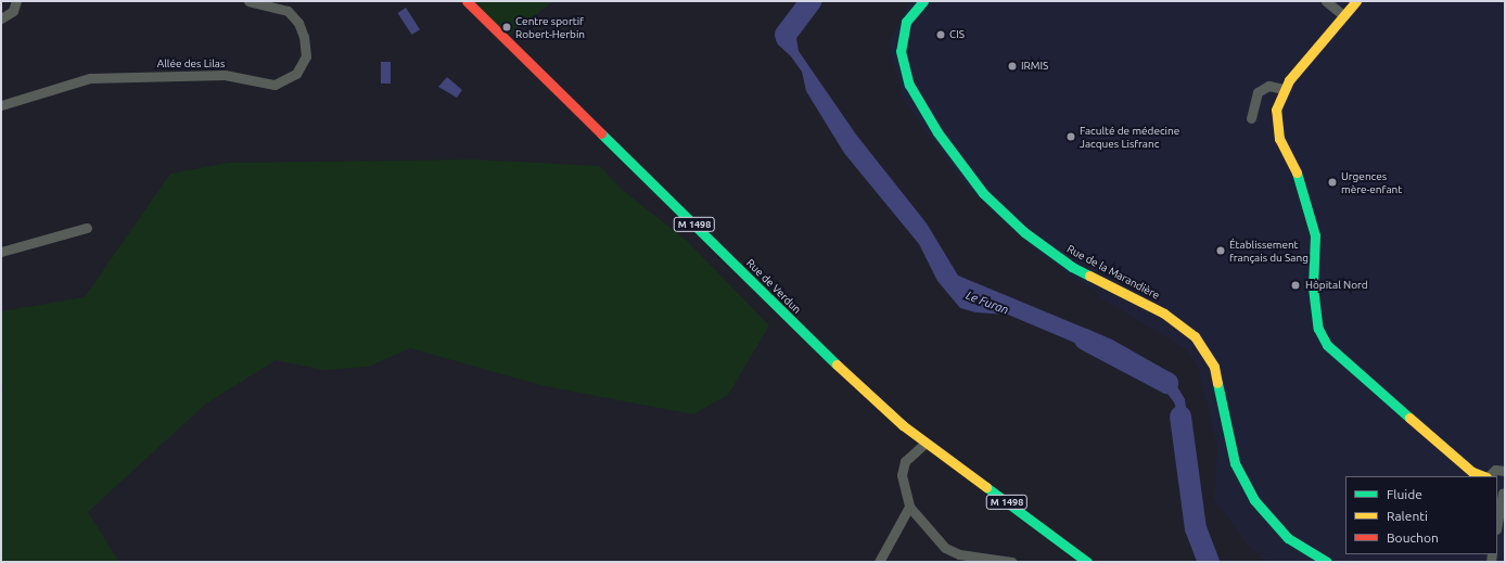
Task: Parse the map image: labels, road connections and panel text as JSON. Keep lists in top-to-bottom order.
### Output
{
  "streets": {
    "street": [
      "Allée des Lilas",
      "M 1498",
      "Rue de la Marandière",
      "Rue de Verdun"
    ]
  },
  "water": ["Le Furan"],
  "places": [
    "Centre sportif Robert-Herbin",
    "CIS",
    "IRMIS",
    "Faculté de médecine Jacques Lisfranc",
    "Urgences mère-enfant",
    "Établissement français du Sang",
    "Hôpital Nord"
  ],
  "legend": ["Fluide", "Ralenti", "Bouchon"]
}
